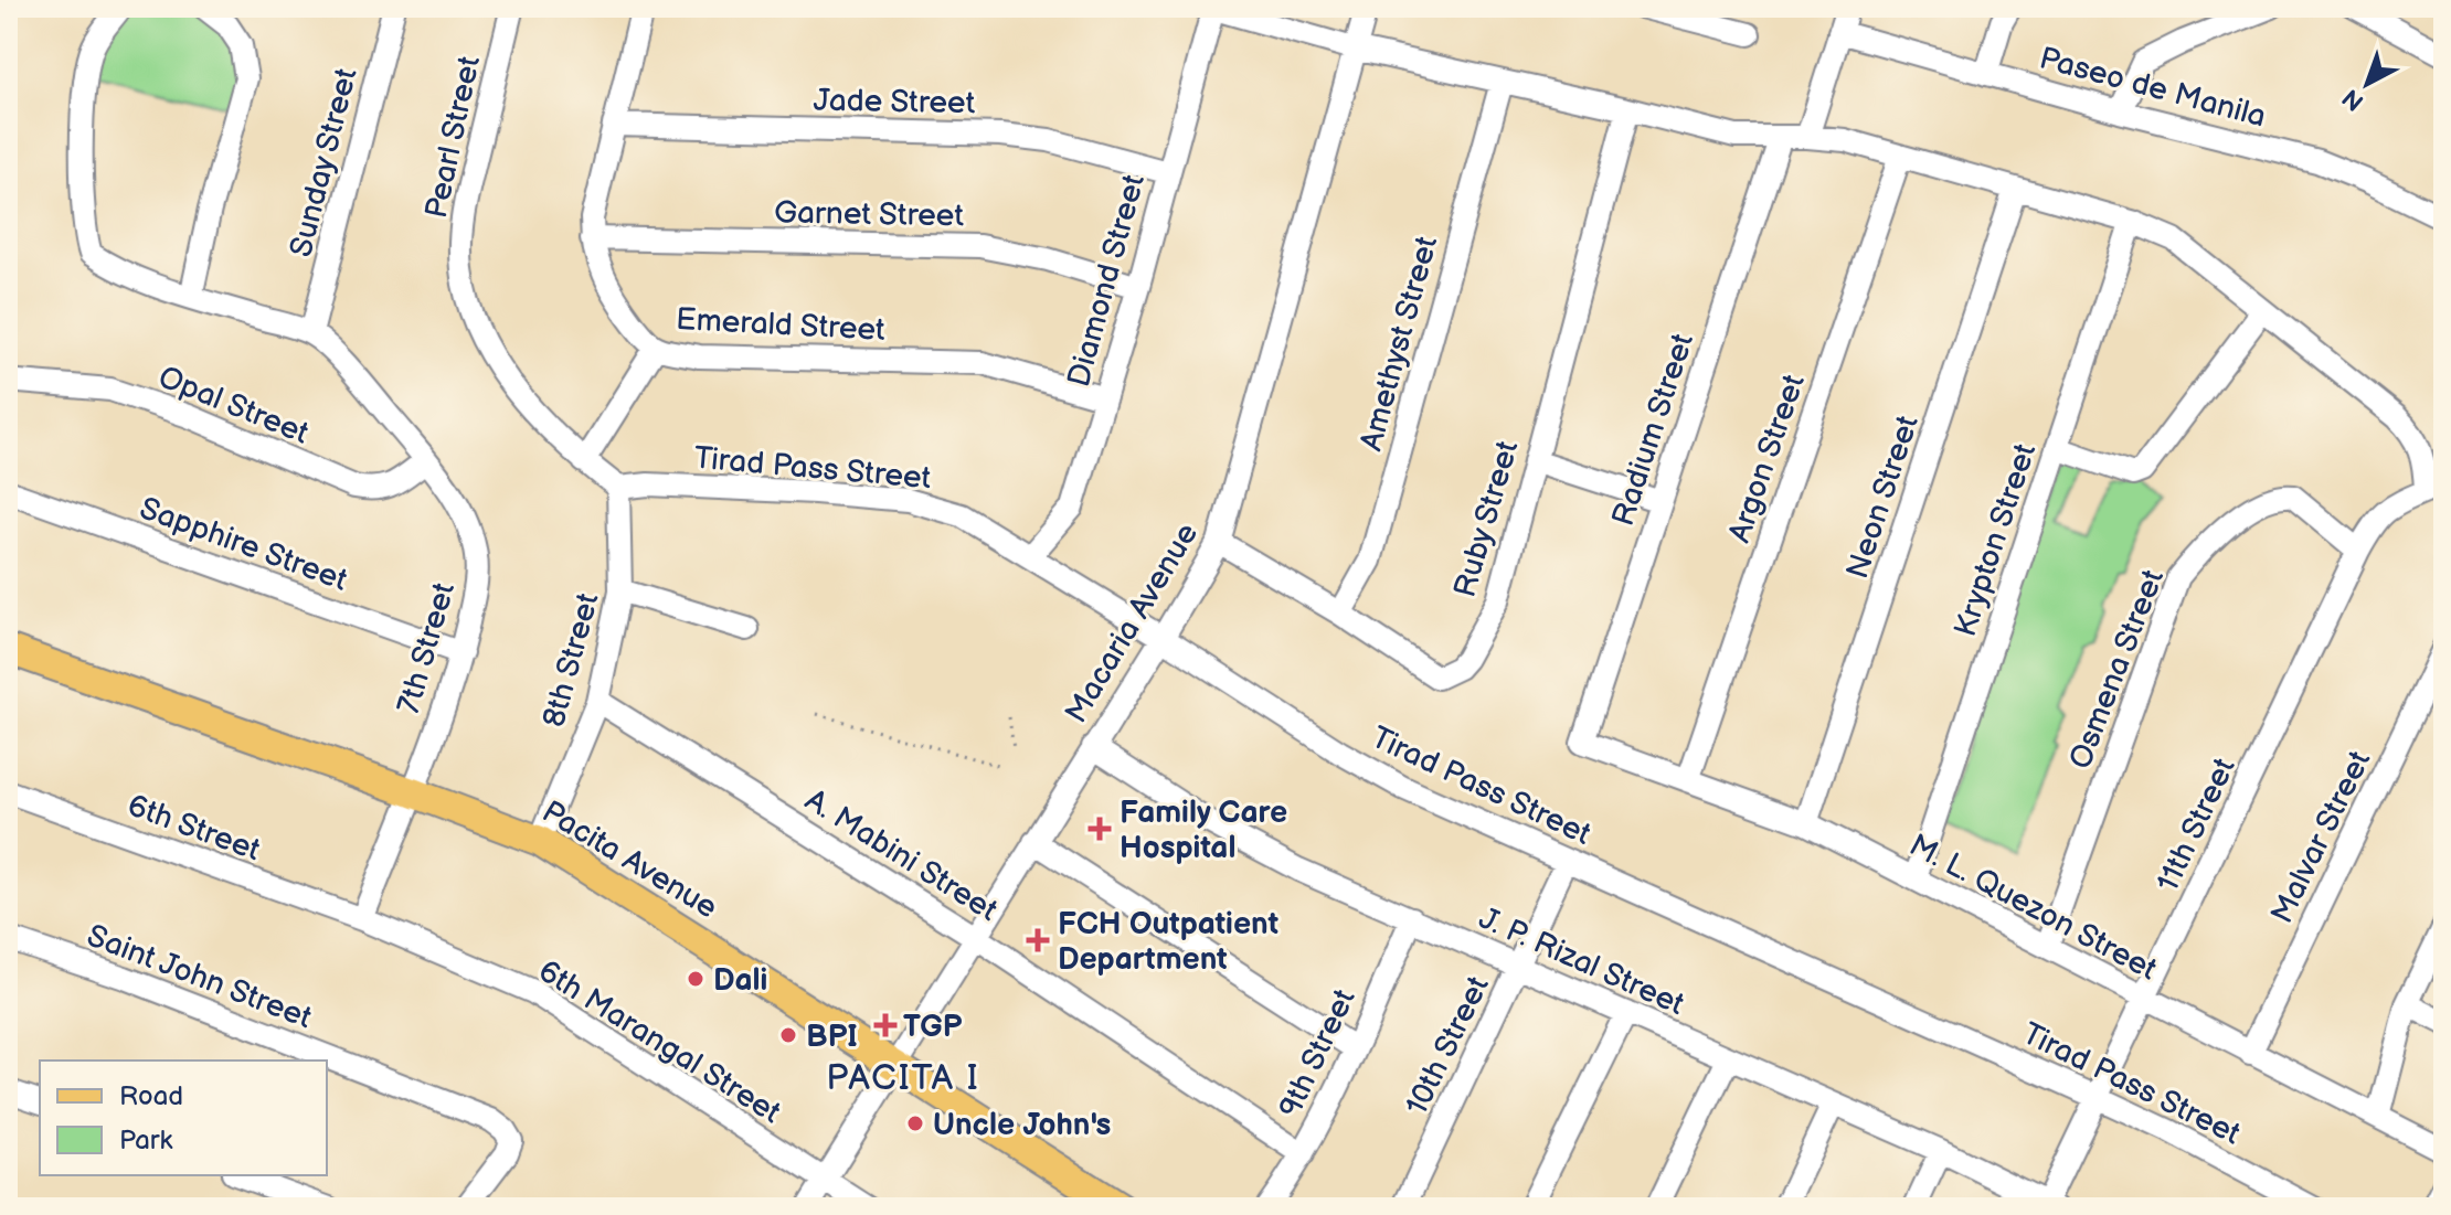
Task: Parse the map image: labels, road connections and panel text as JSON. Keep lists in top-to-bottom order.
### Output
{
  "streets": {
    "main road": ["Pacita Avenue"],
    "street": [
      "Paseo de Manila",
      "Jade Street",
      "Pearl Street",
      "Sunday Street",
      "Garnet Street",
      "Diamond Street",
      "Emerald Street",
      "Amethyst Street",
      "Opal Street",
      "Radium Street",
      "Argon Street",
      "Tirad Pass Street",
      "Neon Street",
      "Ruby Street",
      "Krypton Street",
      "Sapphire Street",
      "Macaria Avenue",
      "7th Street",
      "8th Street",
      "Osmena Street",
      "11th Street",
      "6th Street",
      "Malvar Street",
      "A. Mabini Street",
      "M. L. Quezon Street",
      "J. P. Rizal Street",
      "Saint John Street",
      "6th Marangal Street",
      "10th Street",
      "9th Street"
    ]
  },
  "crossings": [
    ["Jade Street", "Diamond Street"],
    ["Jade Street", "Emerald Street"],
    ["Pearl Street", "Tirad Pass Street"],
    ["Pearl Street", "8th Street"],
    ["Sunday Street", "7th Street"],
    ["Garnet Street", "Diamond Street"],
    ["Garnet Street", "Emerald Street"],
    ["Diamond Street", "Emerald Street"],
    ["Diamond Street", "Tirad Pass Street"],
    ["Amethyst Street", "Ruby Street"],
    ["Opal Street", "7th Street"],
    ["Radium Street", "M. L. Quezon Street"],
    ["Argon Street", "M. L. Quezon Street"],
    ["Tirad Pass Street", "Macaria Avenue"],
    ["Tirad Pass Street", "8th Street"],
    ["Tirad Pass Street", "11th Street"],
    ["Tirad Pass Street", "10th Street"],
    ["Neon Street", "M. L. Quezon Street"],
    ["Ruby Street", "Macaria Avenue"],
    ["Krypton Street", "M. L. Quezon Street"],
    ["Sapphire Street", "7th Street"],
    ["Macaria Avenue", "A. Mabini Street"],
    ["Macaria Avenue", "Pacita Avenue"],
    ["Macaria Avenue", "J. P. Rizal Street"],
    ["Macaria Avenue", "6th Marangal Street"],
    ["7th Street", "6th Street"],
    ["7th Street", "Pacita Avenue"],
    ["7th Street", "6th Marangal Street"],
    ["8th Street", "A. Mabini Street"],
    ["8th Street", "Pacita Avenue"],
    ["Osmena Street", "11th Street"],
    ["Osmena Street", "M. L. Quezon Street"],
    ["11th Street", "M. L. Quezon Street"],
    ["11th Street", "J. P. Rizal Street"],
    ["6th Street", "6th Marangal Street"],
    ["Malvar Street", "M. L. Quezon Street"],
    ["A. Mabini Street", "9th Street"],
    ["J. P. Rizal Street", "10th Street"],
    ["J. P. Rizal Street", "9th Street"]
  ],
  "districts": ["PACITA I"],
  "places": {
    "health": ["Family Care Hospital", "FCH Outpatient Department", "TGP"],
    "other": ["Dali", "BPI", "Uncle John's"]
  },
  "legend": ["Road", "Park"],
  "north": "bottom left"
}
